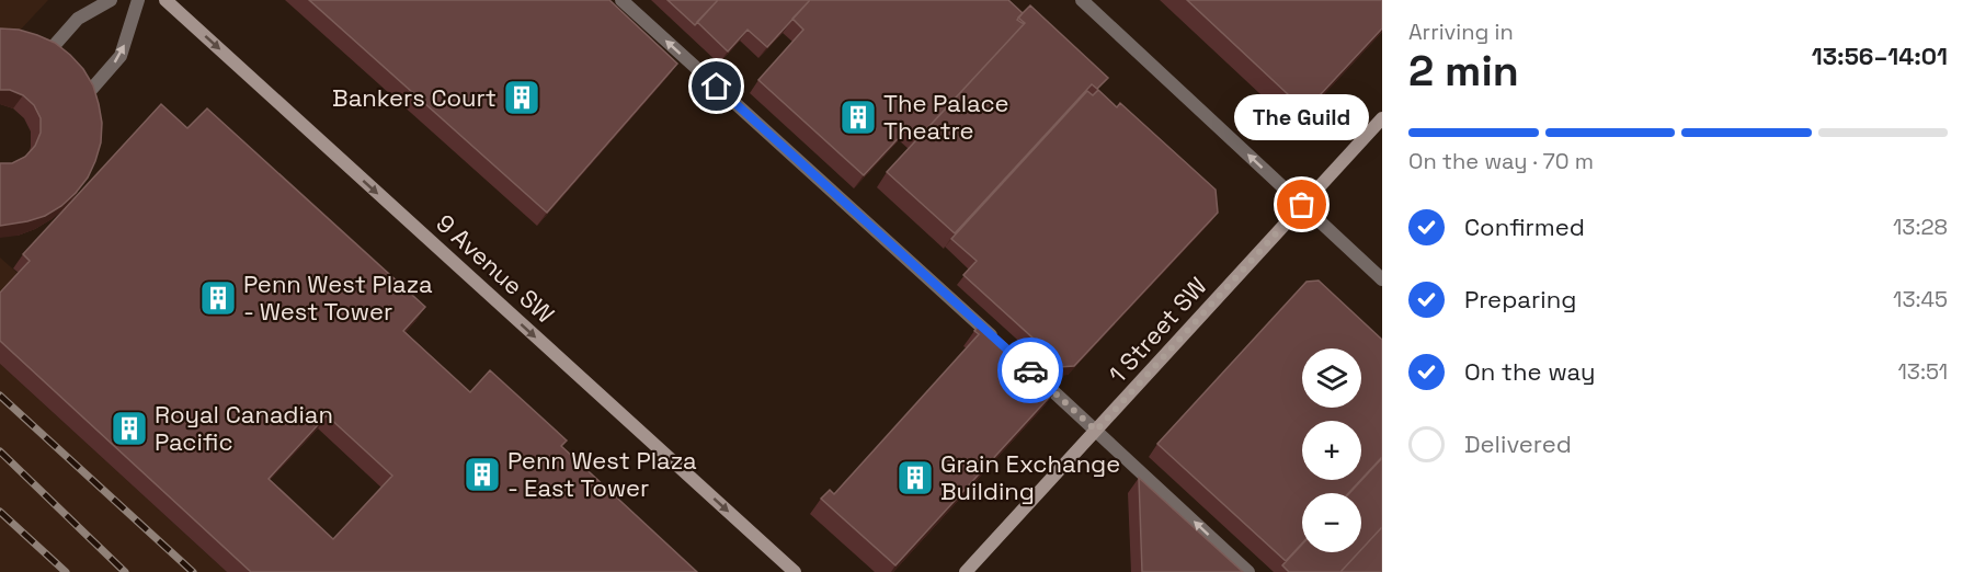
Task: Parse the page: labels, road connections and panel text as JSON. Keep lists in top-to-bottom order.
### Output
{
  "streets": {
    "main road": ["9 Avenue SW", "1 Street SW"]
  },
  "one_way": ["9 Avenue SW"],
  "places": {
    "building": [
      "Bankers Court",
      "The Palace Theatre",
      "Penn West Plaza - West Tower",
      "Royal Canadian Pacific",
      "Penn West Plaza - East Tower",
      "Grain Exchange Building"
    ],
    "other": ["The Guild"]
  },
  "page": {
    "heading": ["2 min", "Arriving in", "13:56–14:01"],
    "bubble": "The Guild",
    "bar": "On the way · 70 m",
    "list": [
      ["Confirmed", "13:28"],
      ["Preparing", "13:45"],
      ["On the way", "13:51"],
      "Delivered"
    ],
    "map_buttons": ["+", "−"]
  }
}
